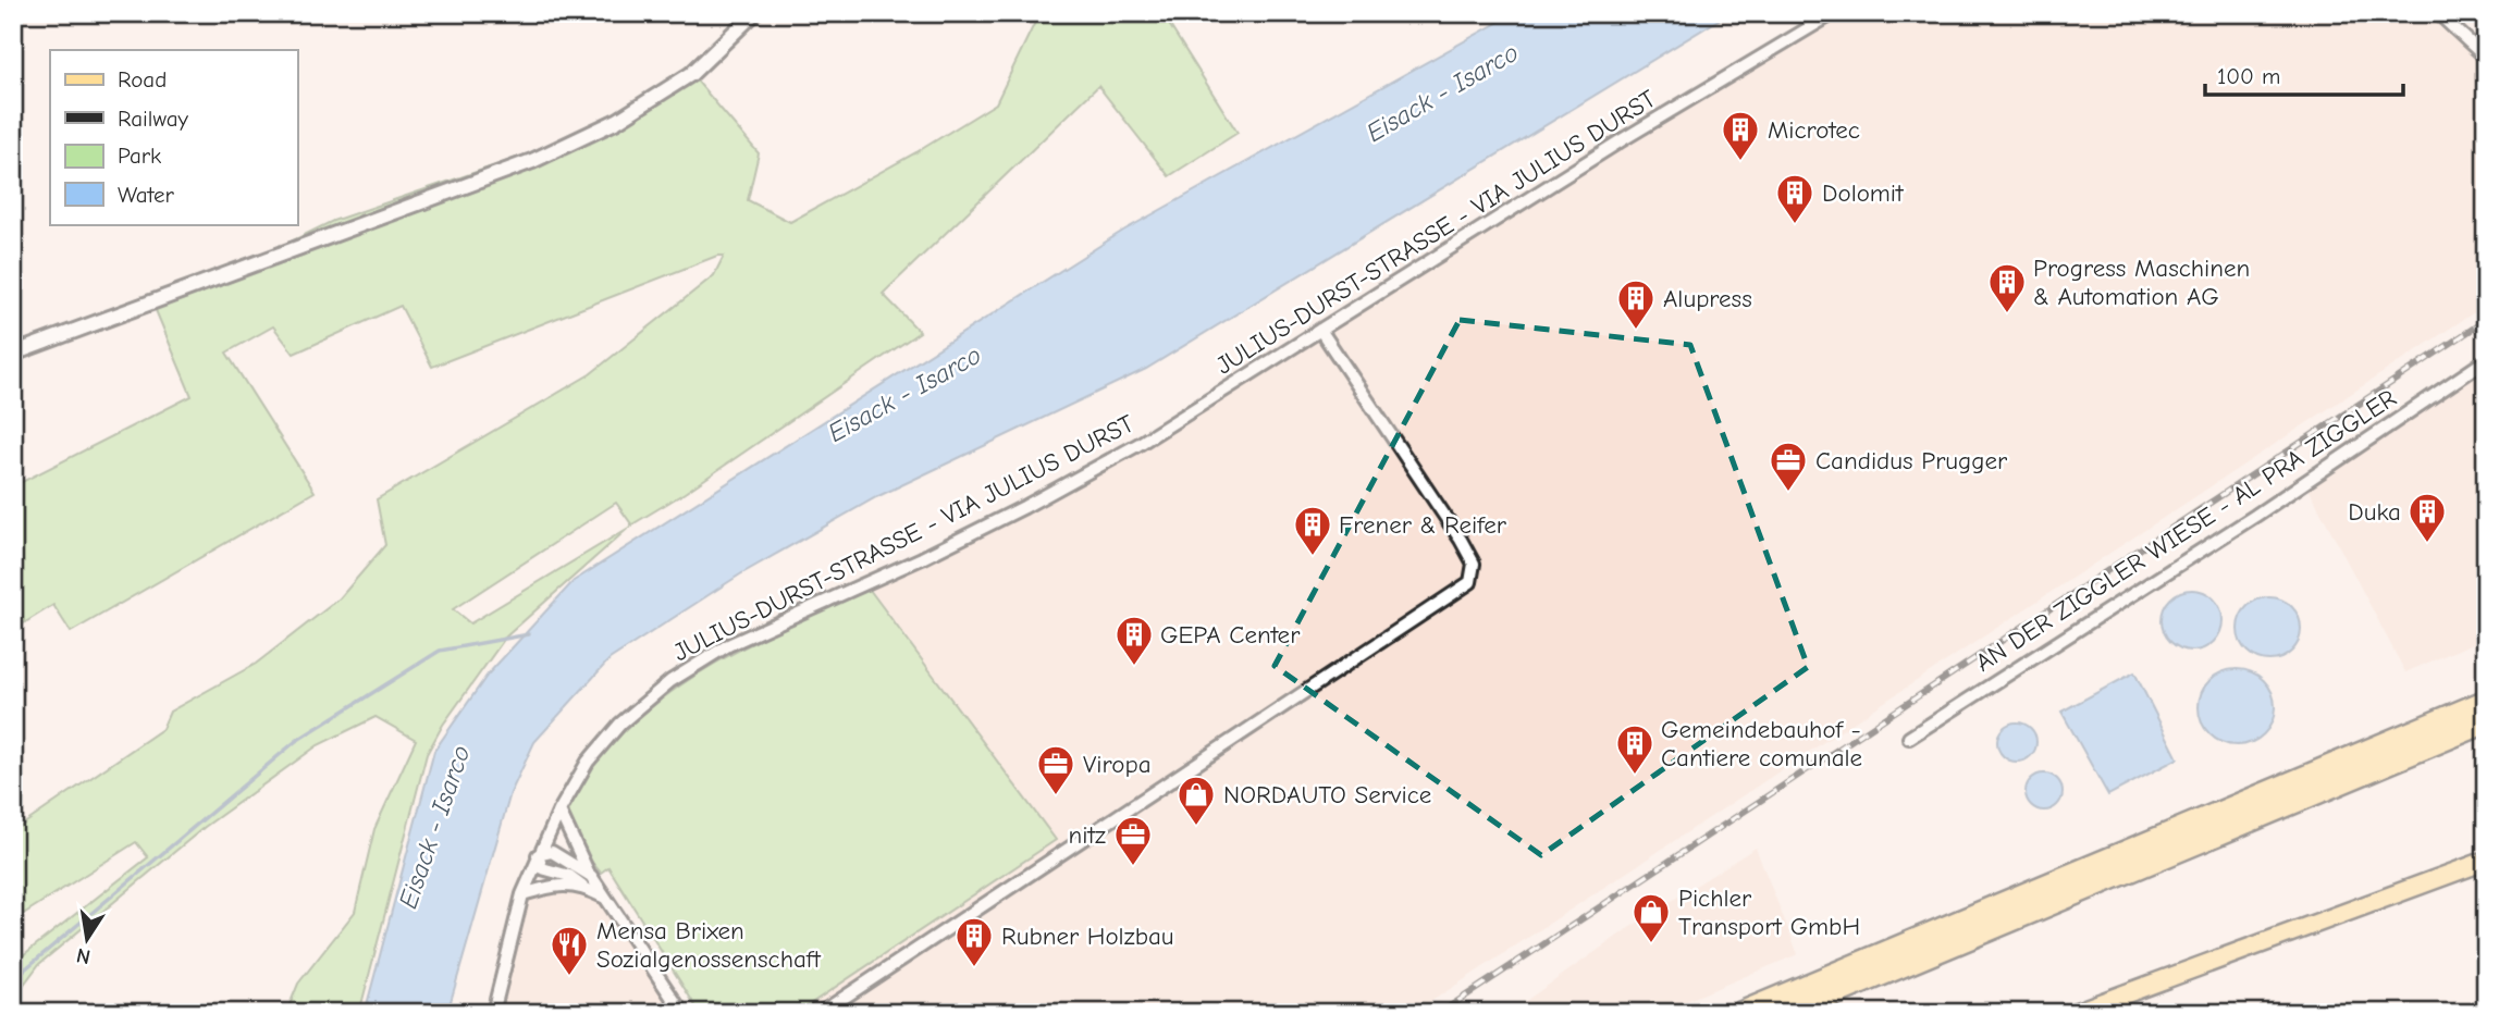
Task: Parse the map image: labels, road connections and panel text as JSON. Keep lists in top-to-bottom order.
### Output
{
  "streets": {
    "street": ["JULIUS-DURST-STRASSE - VIA JULIUS DURST", "AN DER ZIGGLER WIESE - AL PRA ZIGGLER"]
  },
  "water": ["Eisack - Isarco"],
  "places": {
    "building": [
      "Microtec",
      "Dolomit",
      "Progress Maschinen & Automation AG",
      "Alupress",
      "Duka",
      "Frener & Reifer",
      "GEPA Center",
      "Gemeindebauhof - Cantiere comunale",
      "Rubner Holzbau"
    ],
    "office": ["Candidus Prugger", "Viropa", "nitz"],
    "shop": ["NORDAUTO Service", "Pichler Transport GmbH"],
    "restaurant": ["Mensa Brixen Sozialgenossenschaft"]
  },
  "legend": [
    "Road",
    "Railway",
    "Park",
    "Water"
  ],
  "scale_bar": "100 m",
  "north": "bottom"
}
